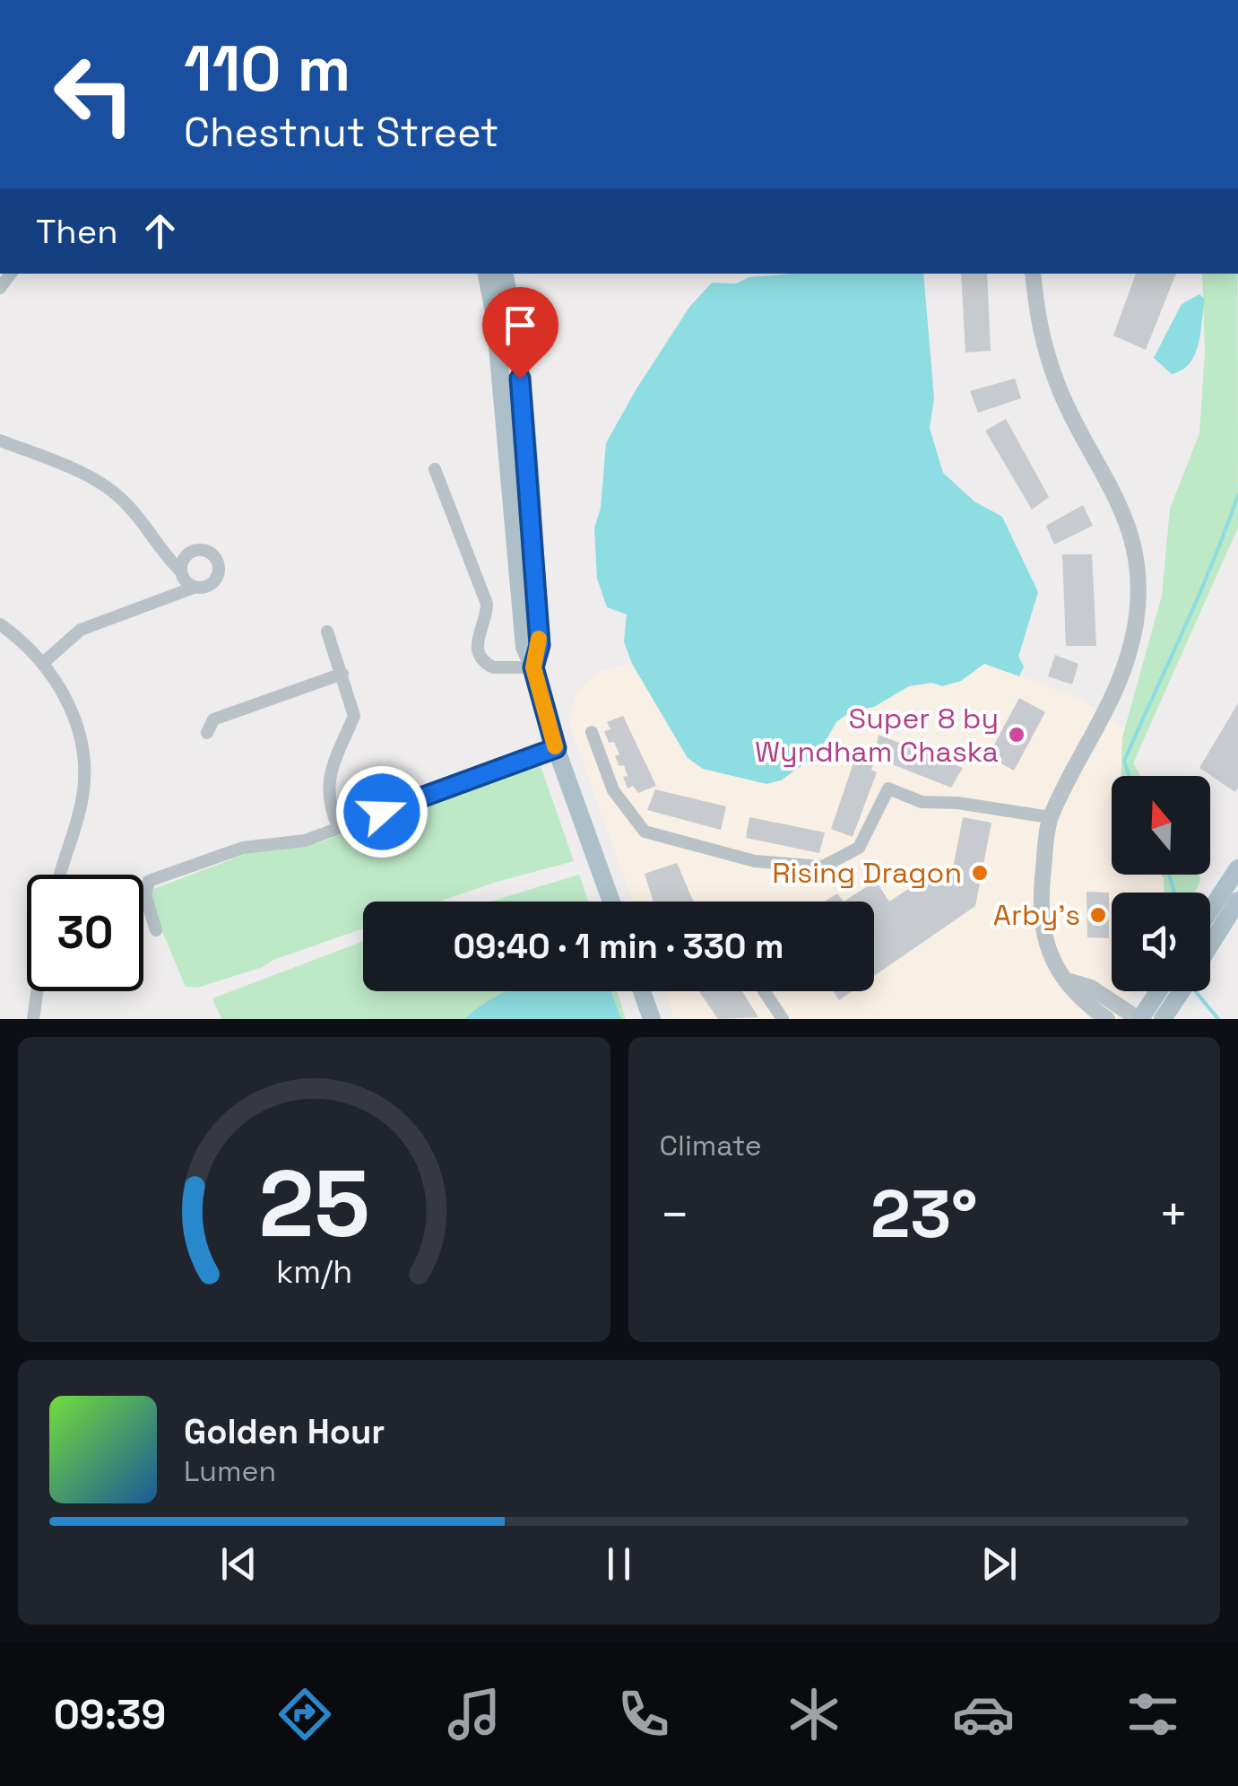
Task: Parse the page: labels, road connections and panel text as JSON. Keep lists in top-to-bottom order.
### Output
{
  "places": ["Super 8 by Wyndham Chaska", "Rising Dragon", "Arby's"],
  "north": "top",
  "page": {
    "turn": ["110 m", "Chestnut Street"],
    "then": "Then",
    "limit": "30",
    "trip": "09:40 · 1 min · 330 m",
    "tile": "Climate",
    "heat": ["−", "23°", "+"],
    "song": ["Golden Hour", "Lumen"],
    "tabs": "09:39",
    "gauge": ["25", "km/h"]
  }
}
